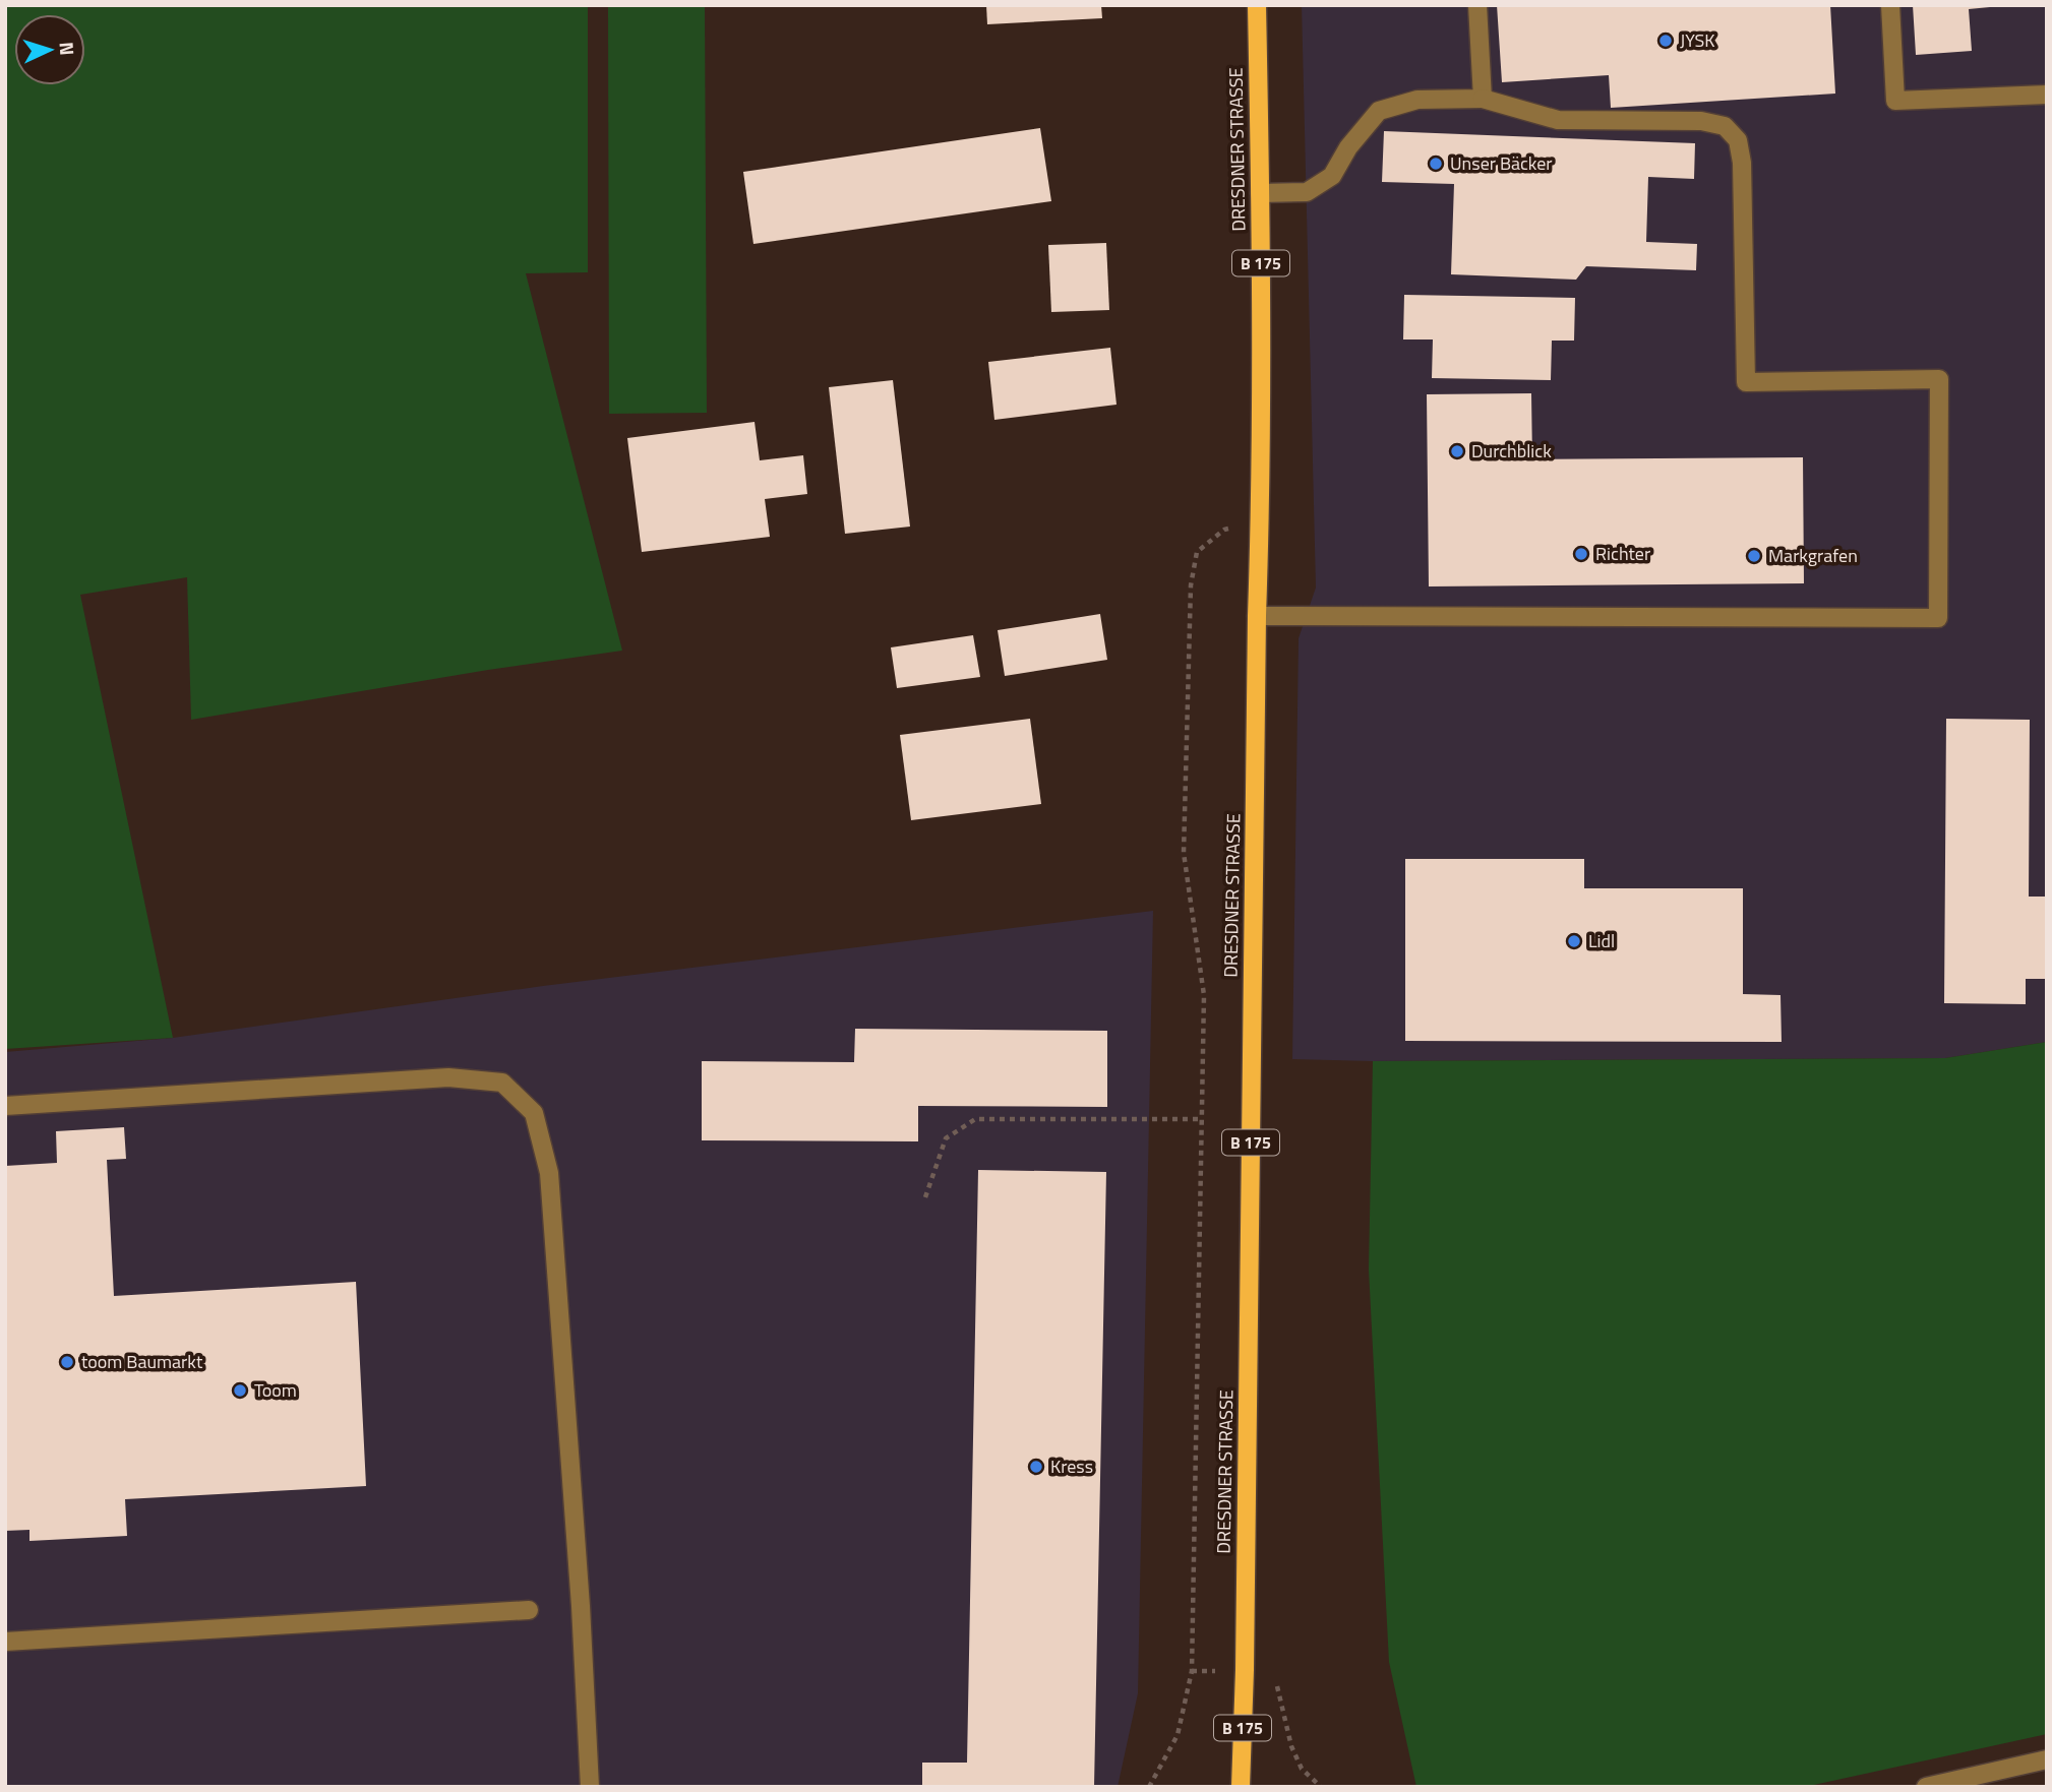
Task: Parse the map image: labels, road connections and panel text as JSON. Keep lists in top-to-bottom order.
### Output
{
  "streets": {
    "main road": ["DRESDNER STRASSE", "B 175"]
  },
  "places": [
    "JYSK",
    "Unser Bäcker",
    "Durchblick",
    "Richter",
    "Markgrafen",
    "Lidl",
    "toom Baumarkt",
    "Toom",
    "Kress"
  ],
  "north": "right"
}
